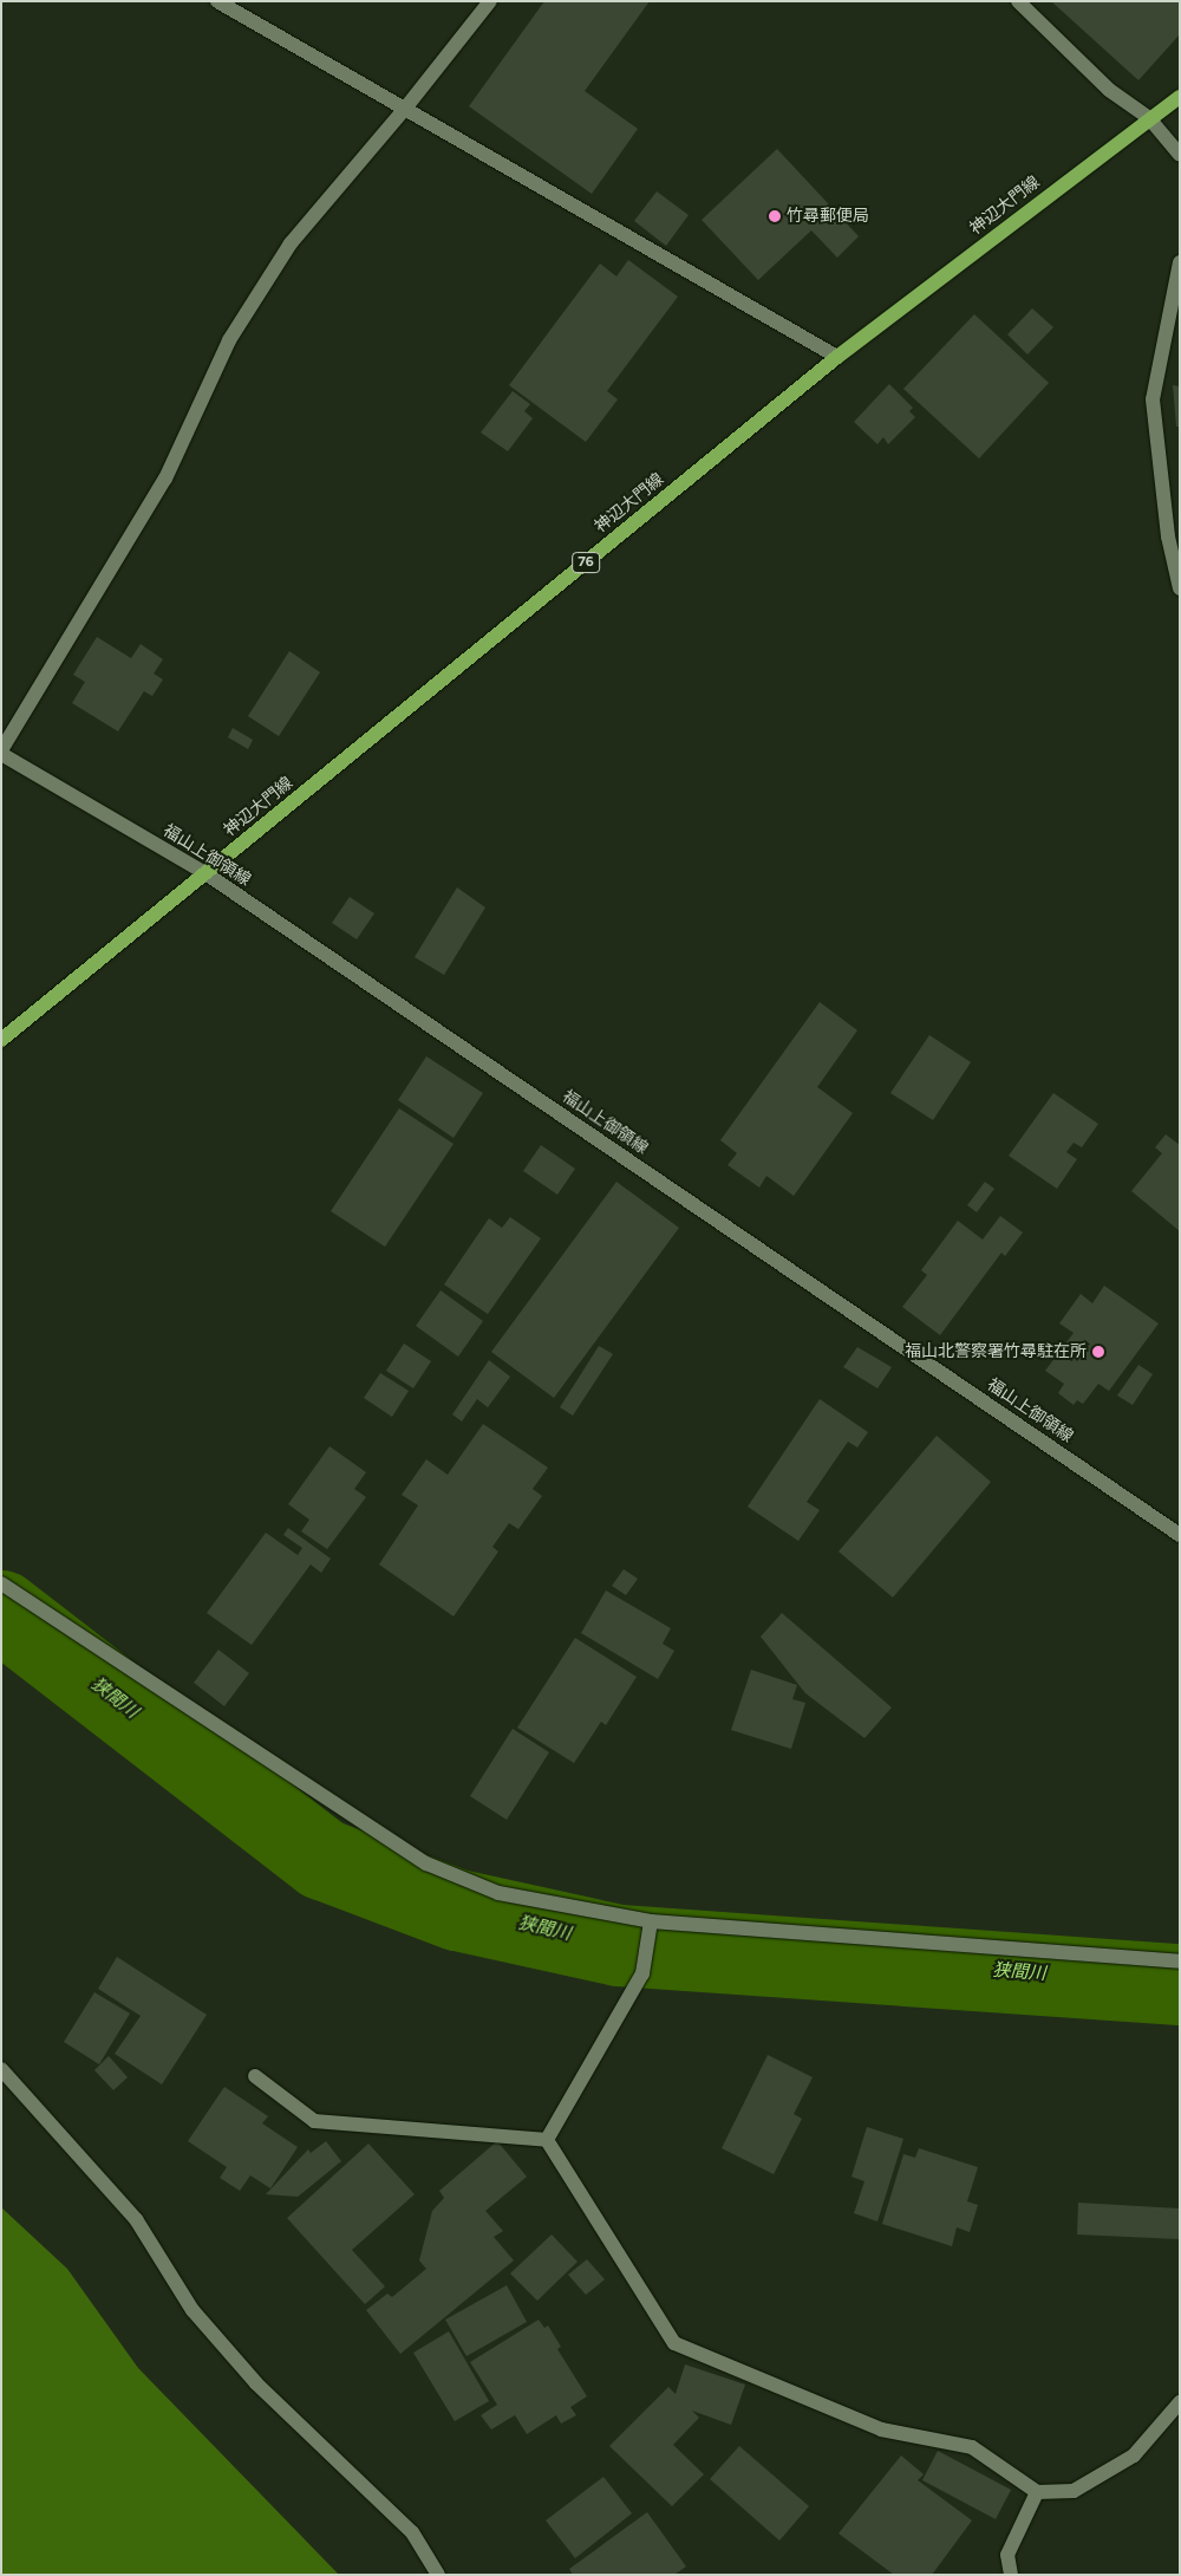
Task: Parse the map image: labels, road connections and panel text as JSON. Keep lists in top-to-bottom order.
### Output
{
  "streets": {
    "main road": ["神辺大門線", "76"],
    "street": ["福山上御領線"]
  },
  "crossings": [
    ["神辺大門線", "福山上御領線"]
  ],
  "water": ["狭間川"],
  "places": ["竹尋郵便局", "福山北警察署竹尋駐在所"]
}
